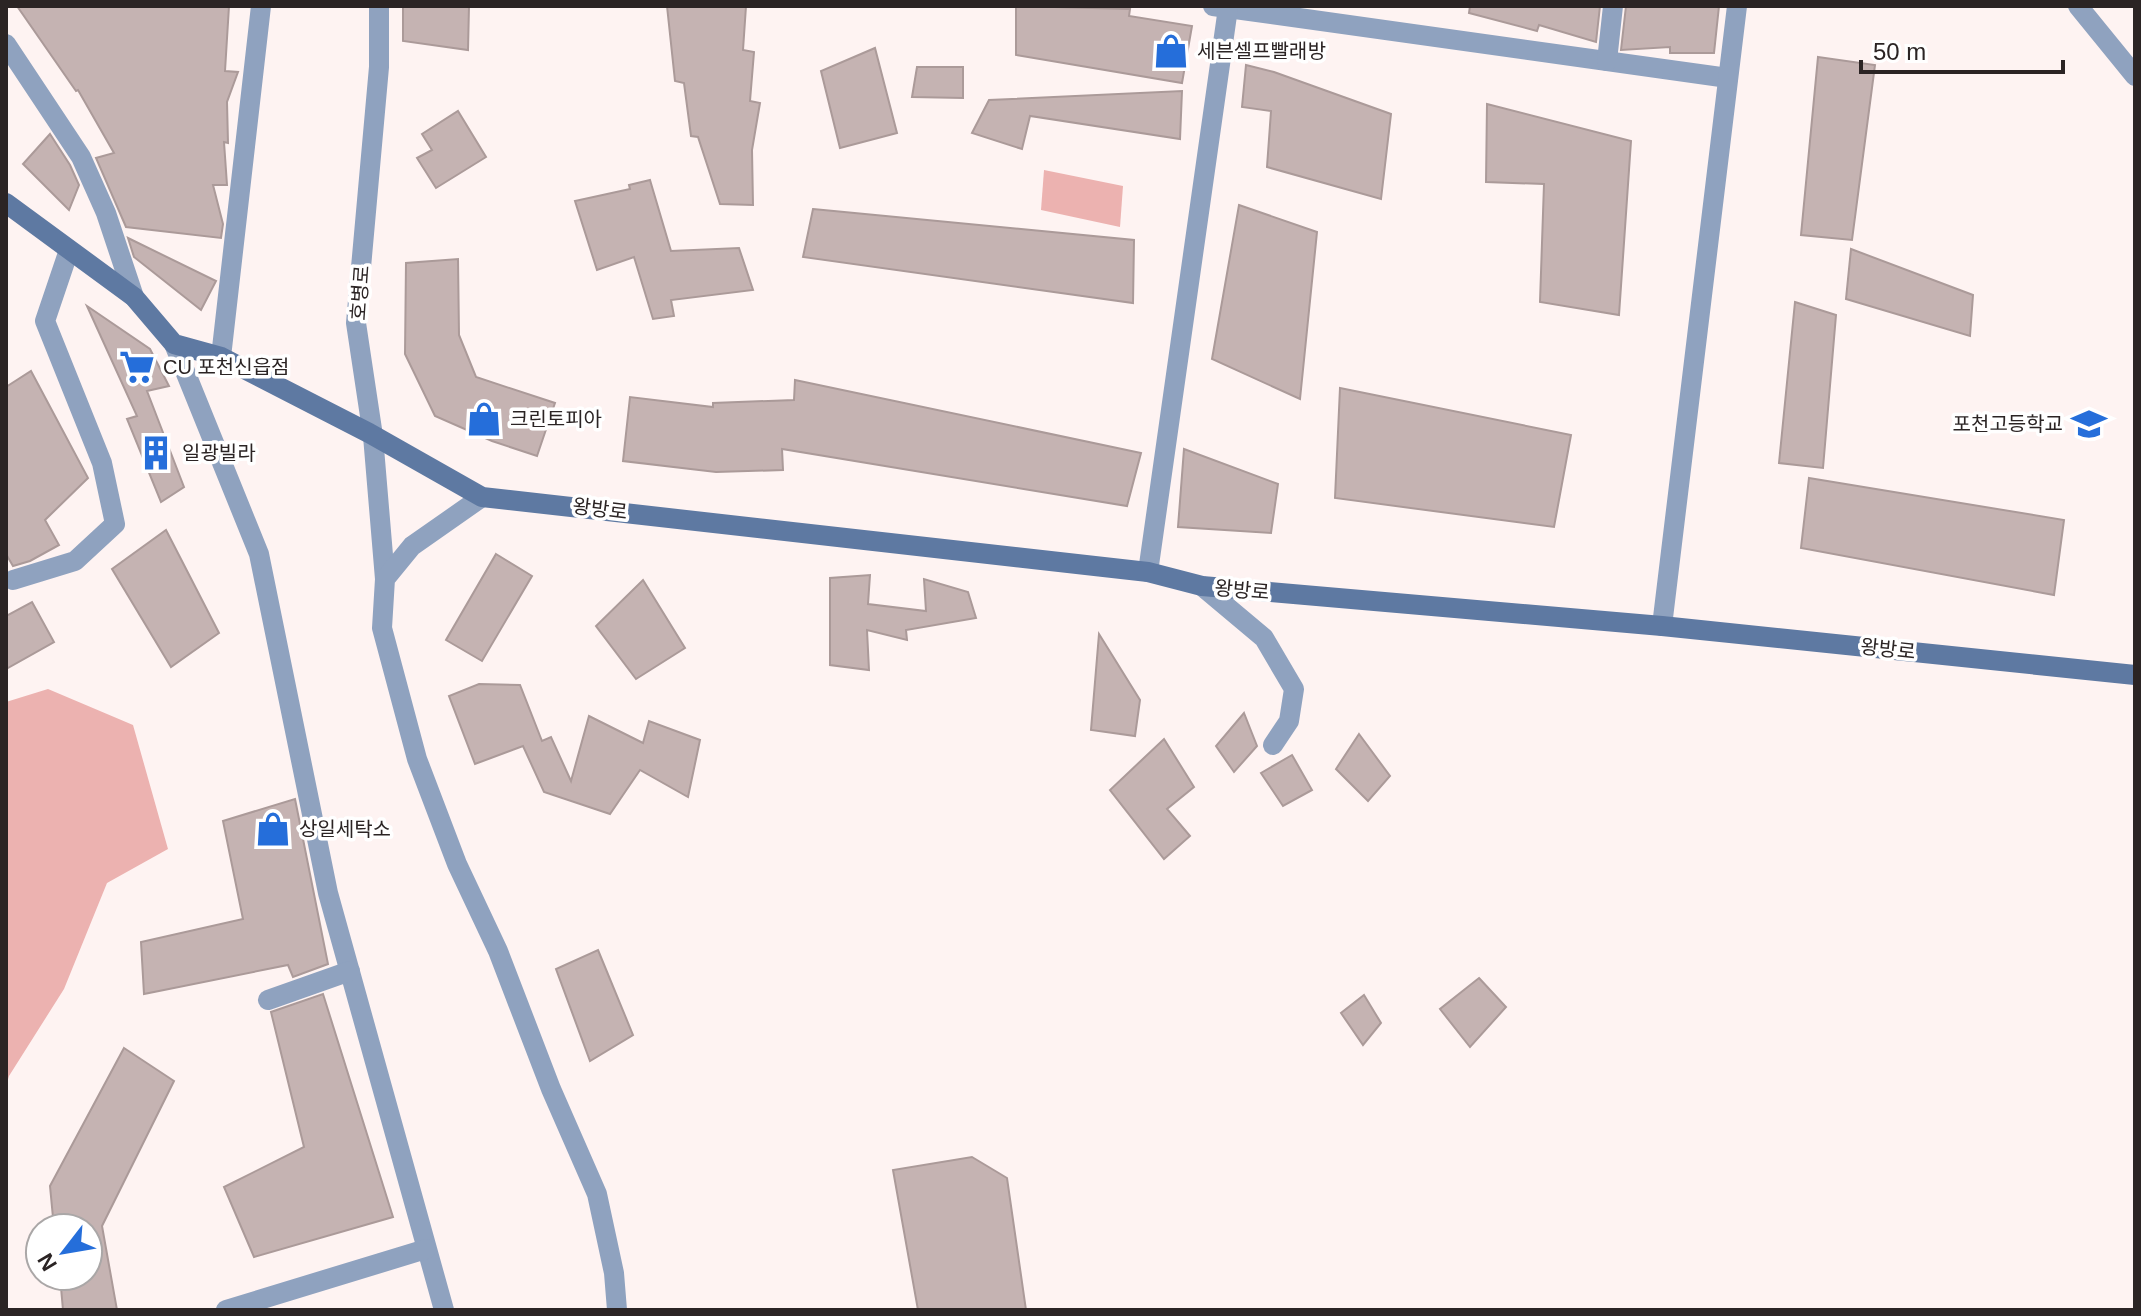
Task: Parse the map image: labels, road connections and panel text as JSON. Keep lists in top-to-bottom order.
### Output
{
  "streets": {
    "main road": ["왕방로"],
    "street": ["호병로"]
  },
  "crossings": [
    ["호병로", "왕방로"]
  ],
  "places": {
    "shop": ["세븐셀프빨래방", "크린토피아", "상일세탁소"],
    "supermarket": ["CU 포천신읍점"],
    "school or university": ["포천고등학교"],
    "building": ["일광빌라"]
  },
  "scale_bar": "50 m",
  "north": "bottom left"
}
